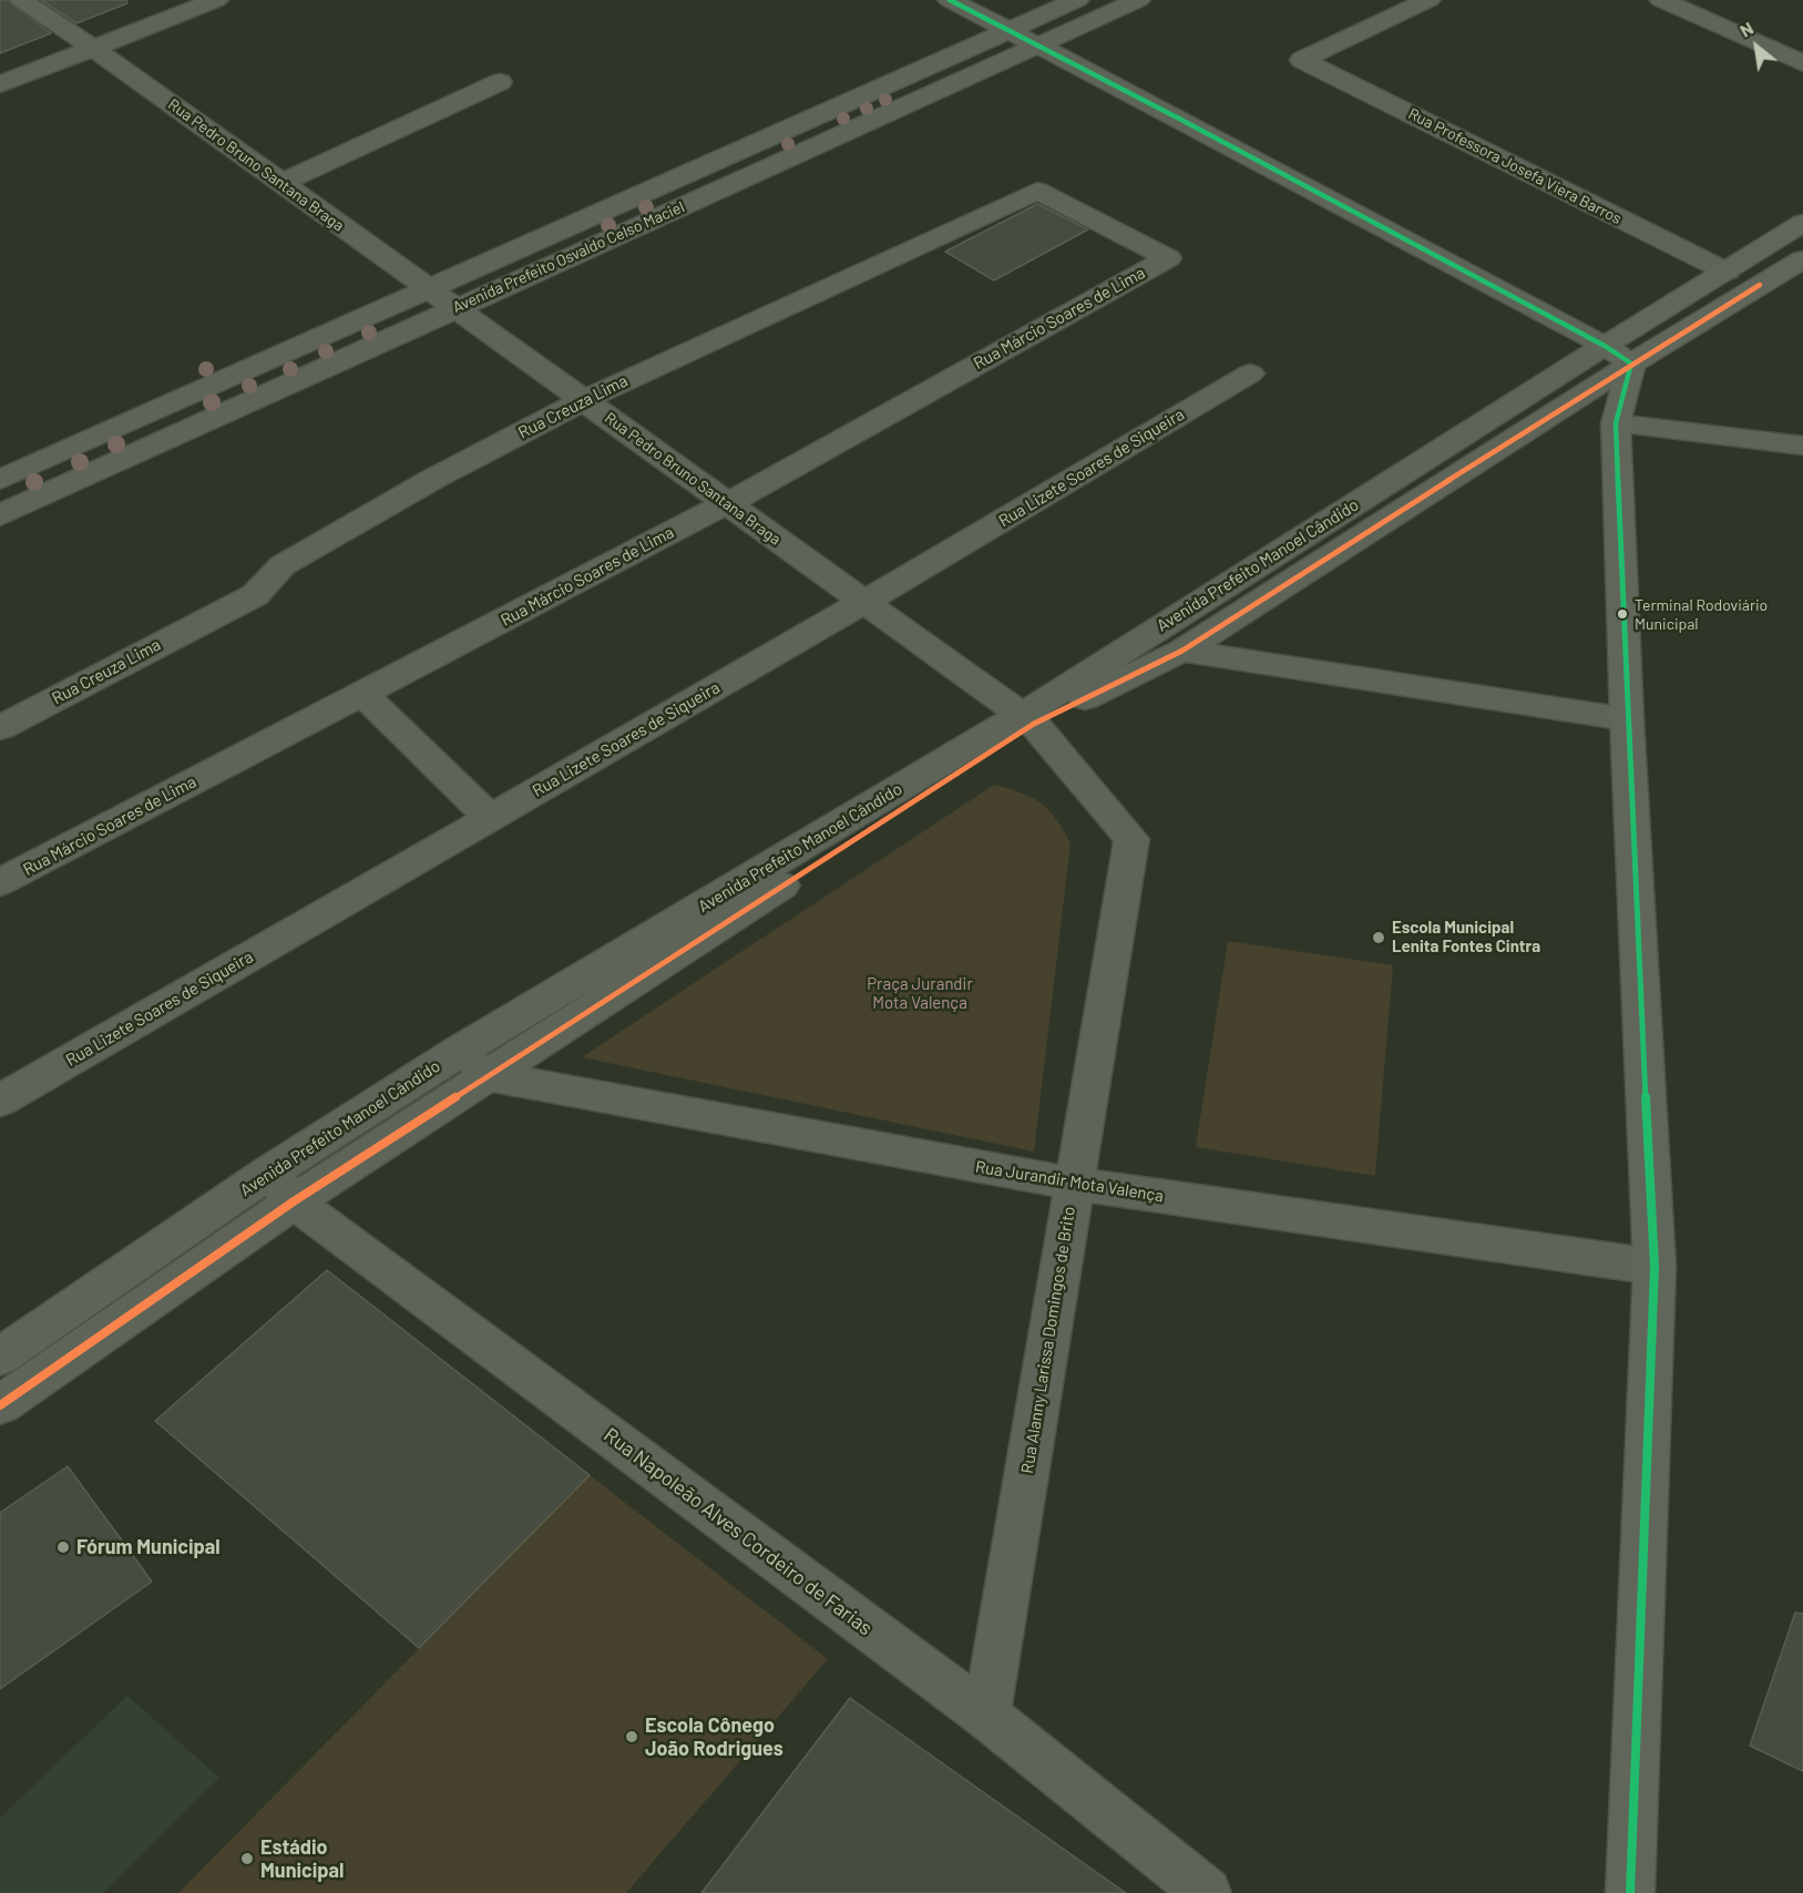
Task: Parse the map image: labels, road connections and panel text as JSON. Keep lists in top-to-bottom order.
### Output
{
  "streets": {
    "street": [
      "Rua Pedro Bruno Santana Braga",
      "Rua Professora Josefa Viera Barros",
      "Avenida Prefeito Osvaldo Celso Maciel",
      "Rua Márcio Soares de Lima",
      "Rua Creuza Lima",
      "Rua Lizete Soares de Siqueira",
      "Avenida Prefeito Manoel Cândido",
      "Rua Jurandir Mota Valença",
      "Rua Alanny Larissa Domingos de Brito",
      "Rua Napoleão Alves Cordeiro de Farias"
    ]
  },
  "crossings": [
    ["Rua Pedro Bruno Santana Braga", "Avenida Prefeito Osvaldo Celso Maciel"],
    ["Rua Pedro Bruno Santana Braga", "Rua Márcio Soares de Lima"],
    ["Rua Pedro Bruno Santana Braga", "Rua Creuza Lima"],
    ["Rua Pedro Bruno Santana Braga", "Rua Lizete Soares de Siqueira"],
    ["Rua Pedro Bruno Santana Braga", "Avenida Prefeito Manoel Cândido"],
    ["Rua Pedro Bruno Santana Braga", "Rua Alanny Larissa Domingos de Brito"],
    ["Rua Márcio Soares de Lima", "Rua Creuza Lima"],
    ["Avenida Prefeito Manoel Cândido", "Rua Jurandir Mota Valença"],
    ["Avenida Prefeito Manoel Cândido", "Rua Alanny Larissa Domingos de Brito"],
    ["Avenida Prefeito Manoel Cândido", "Rua Napoleão Alves Cordeiro de Farias"],
    ["Rua Jurandir Mota Valença", "Rua Alanny Larissa Domingos de Brito"],
    ["Rua Alanny Larissa Domingos de Brito", "Rua Napoleão Alves Cordeiro de Farias"]
  ],
  "parks": ["Praça Jurandir Mota Valença"],
  "places": [
    "Terminal Rodoviário Municipal",
    "Escola Municipal Lenita Fontes Cintra",
    "Fórum Municipal",
    "Escola Cônego João Rodrigues",
    "Estádio Municipal"
  ],
  "north": "top left"
}
